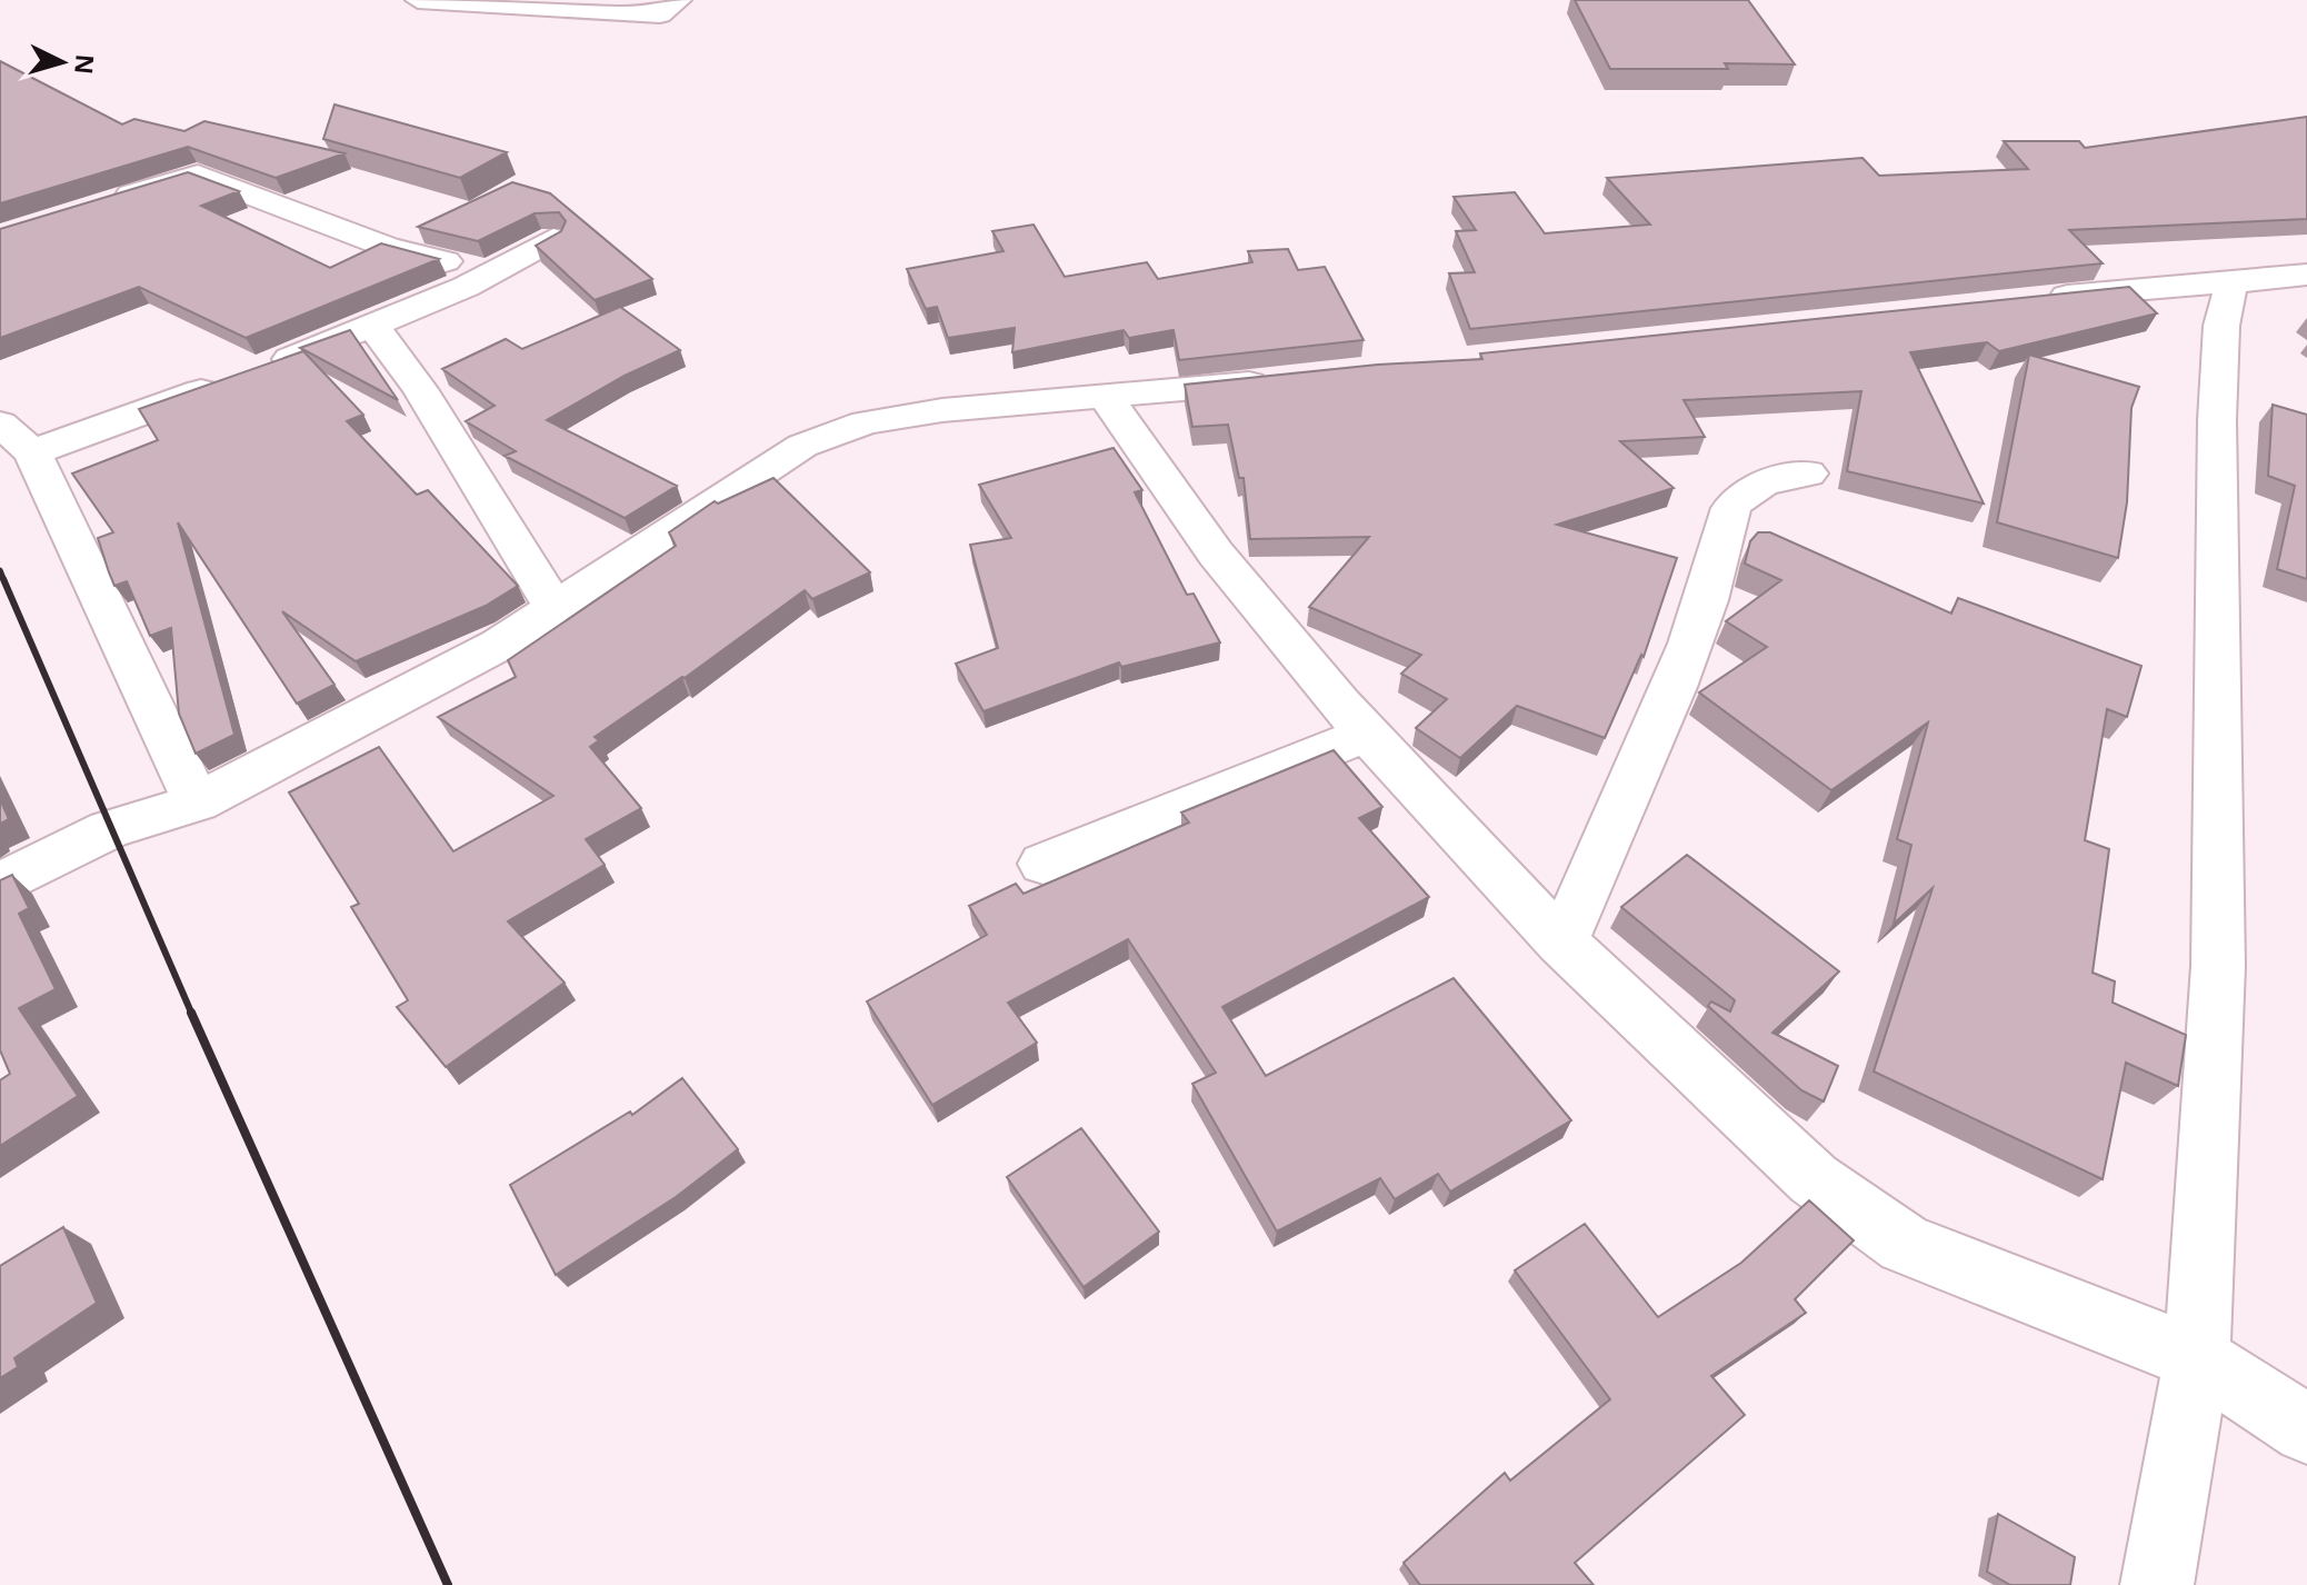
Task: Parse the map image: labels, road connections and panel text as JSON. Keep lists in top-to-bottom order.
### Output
{
  "north": "right"
}
